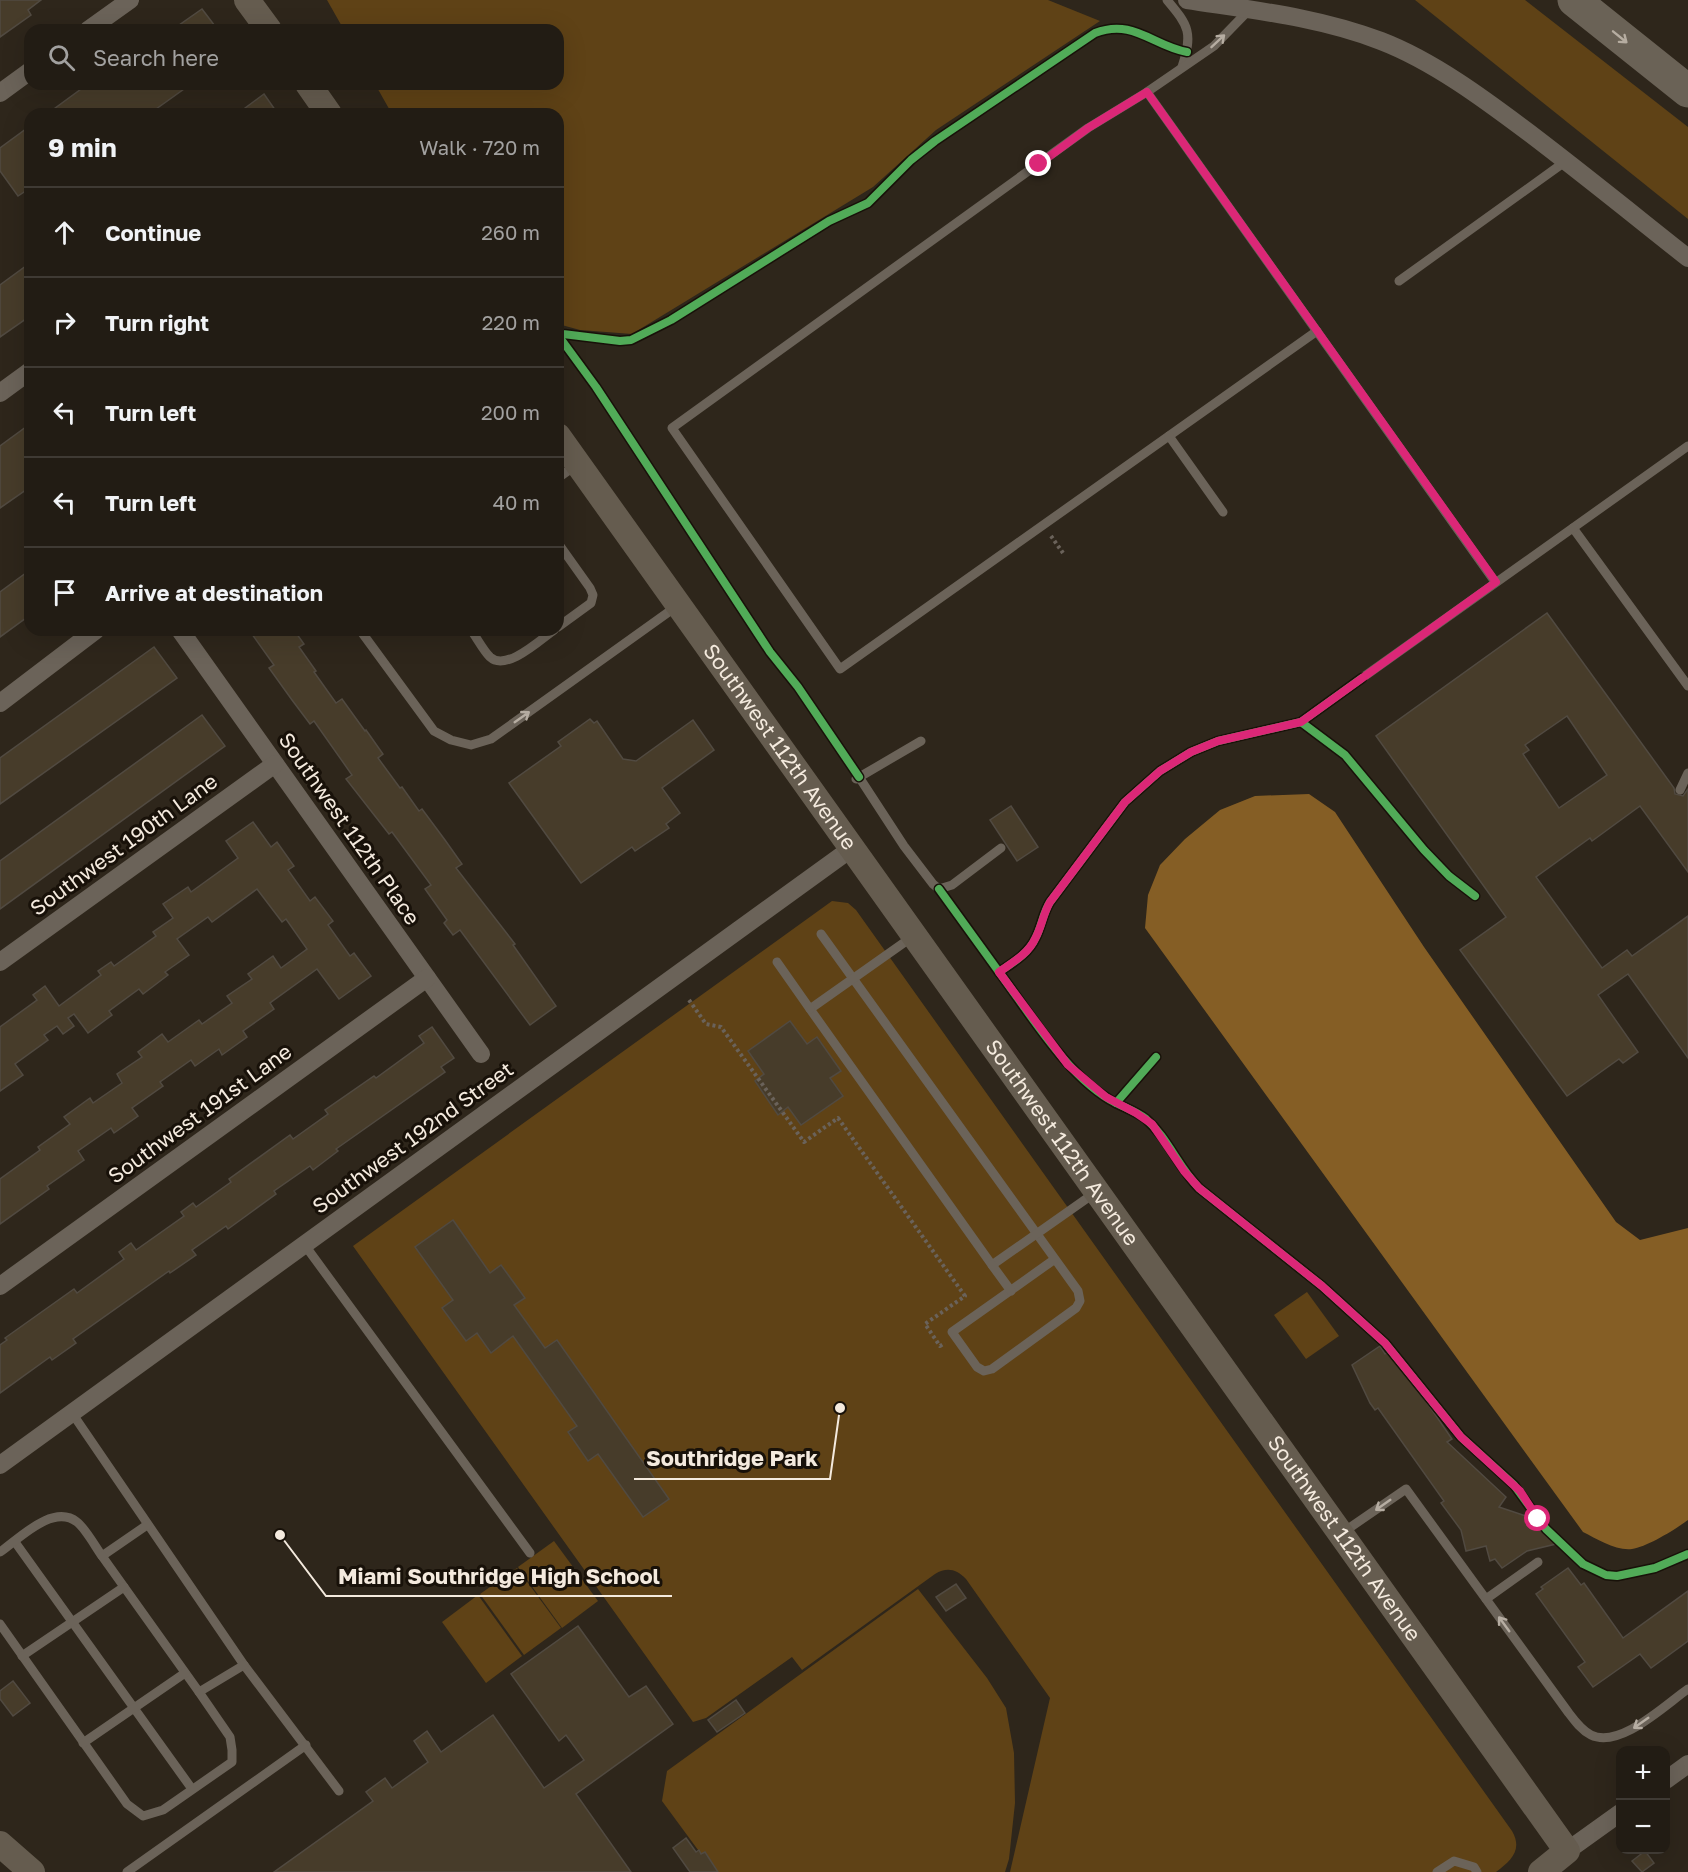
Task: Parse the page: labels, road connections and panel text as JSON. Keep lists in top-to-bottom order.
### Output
{
  "streets": {
    "street": [
      "Southwest 112th Avenue",
      "Southwest 112th Place",
      "Southwest 190th Lane",
      "Southwest 191st Lane",
      "Southwest 192nd Street"
    ]
  },
  "crossings": [
    ["Southwest 112th Avenue", "Southwest 192nd Street"],
    ["Southwest 112th Place", "Southwest 190th Lane"],
    ["Southwest 112th Place", "Southwest 191st Lane"]
  ],
  "places": ["Southridge Park", "Miami Southridge High School"],
  "page": {
    "search": "Search here",
    "heading": ["9 min", "Walk · 720 m"],
    "list": [
      ["Continue", "260 m"],
      ["Turn right", "220 m"],
      ["Turn left", "200 m"],
      ["Turn left", "40 m"],
      "Arrive at destination"
    ],
    "map_buttons": ["+", "−"]
  }
}
